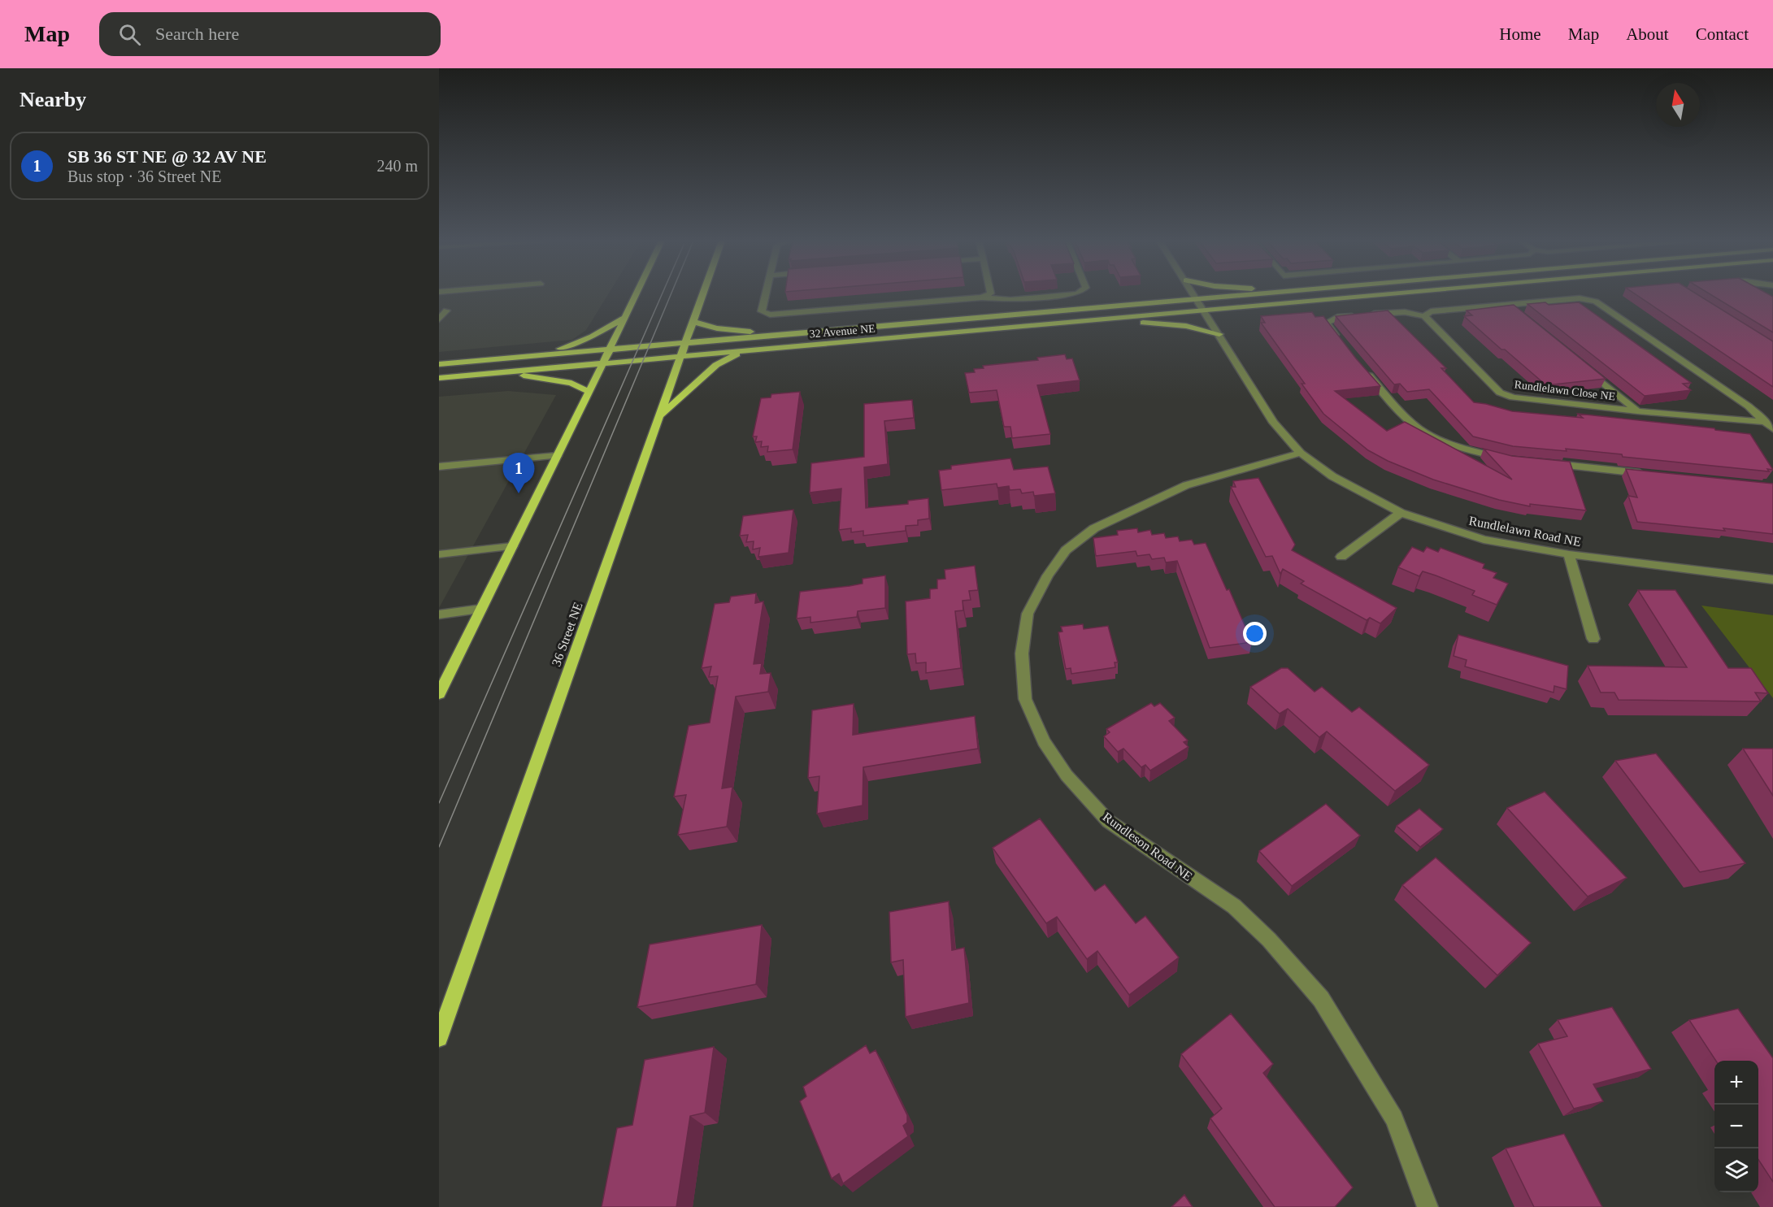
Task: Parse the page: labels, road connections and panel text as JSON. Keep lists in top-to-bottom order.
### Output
{
  "streets": {
    "main road": ["32 Avenue NE", "36 Street NE"],
    "street": ["Rundlelawn Close NE", "Rundlelawn Road NE", "Rundleson Road NE"]
  },
  "crossings": [
    ["32 Avenue NE", "Rundlelawn Road NE"],
    ["32 Avenue NE", "36 Street NE"],
    ["Rundlelawn Road NE", "Rundleson Road NE"]
  ],
  "north": "top",
  "page": {
    "header": "Map",
    "search": "Search here",
    "nav": [
      "Home",
      "Map",
      "About",
      "Contact"
    ],
    "heading": "Nearby",
    "list": [
      {
        "mark": "1",
        "name": "SB 36 ST NE @ 32 AV NE",
        "note": "Bus stop · 36 Street NE",
        "value": "240 m"
      }
    ],
    "pins": "1",
    "map_buttons": ["+", "−"]
  }
}
